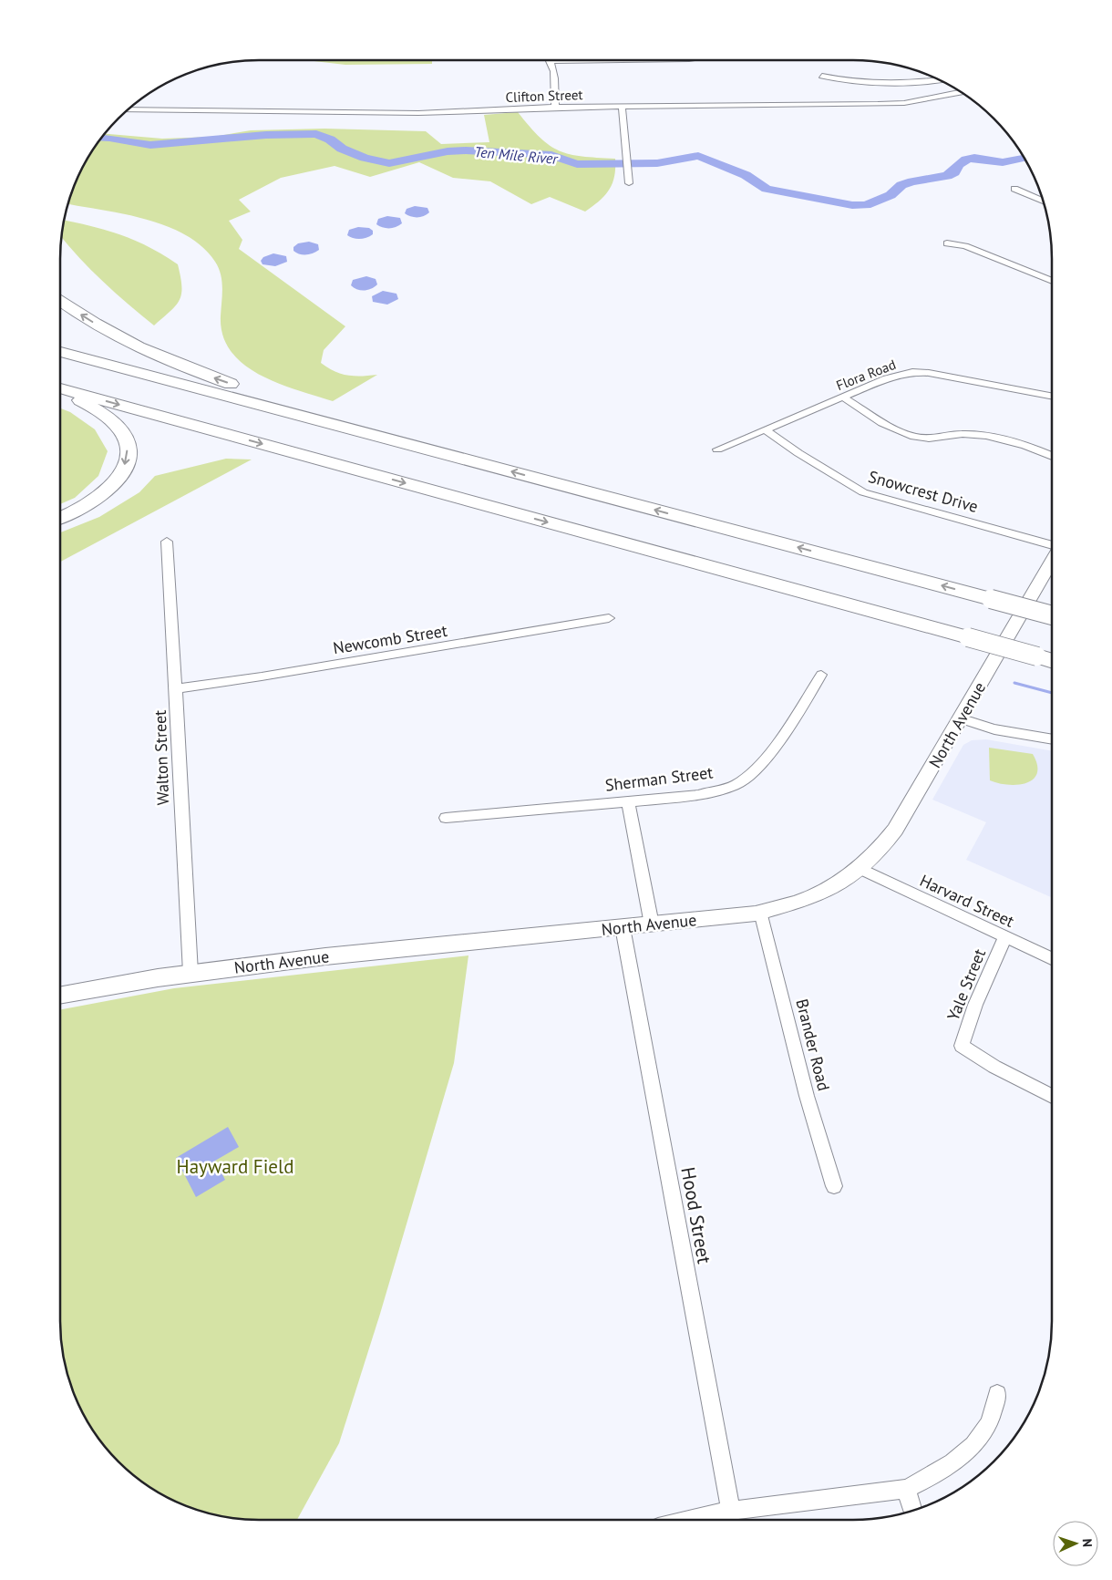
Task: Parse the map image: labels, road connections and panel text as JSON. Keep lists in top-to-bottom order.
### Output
{
  "streets": {
    "main road": ["North Avenue"],
    "street": [
      "Clifton Street",
      "Flora Road",
      "Snowcrest Drive",
      "Newcomb Street",
      "Walton Street",
      "Sherman Street",
      "Harvard Street",
      "Yale Street",
      "Brander Road",
      "Hood Street"
    ]
  },
  "crossings": [
    ["Flora Road", "Snowcrest Drive"],
    ["Newcomb Street", "Walton Street"],
    ["North Avenue", "Walton Street"],
    ["North Avenue", "Harvard Street"],
    ["North Avenue", "Brander Road"],
    ["North Avenue", "Hood Street"],
    ["Harvard Street", "Yale Street"]
  ],
  "water": ["Ten Mile River"],
  "parks": ["Hayward Field"],
  "north": "right"
}
